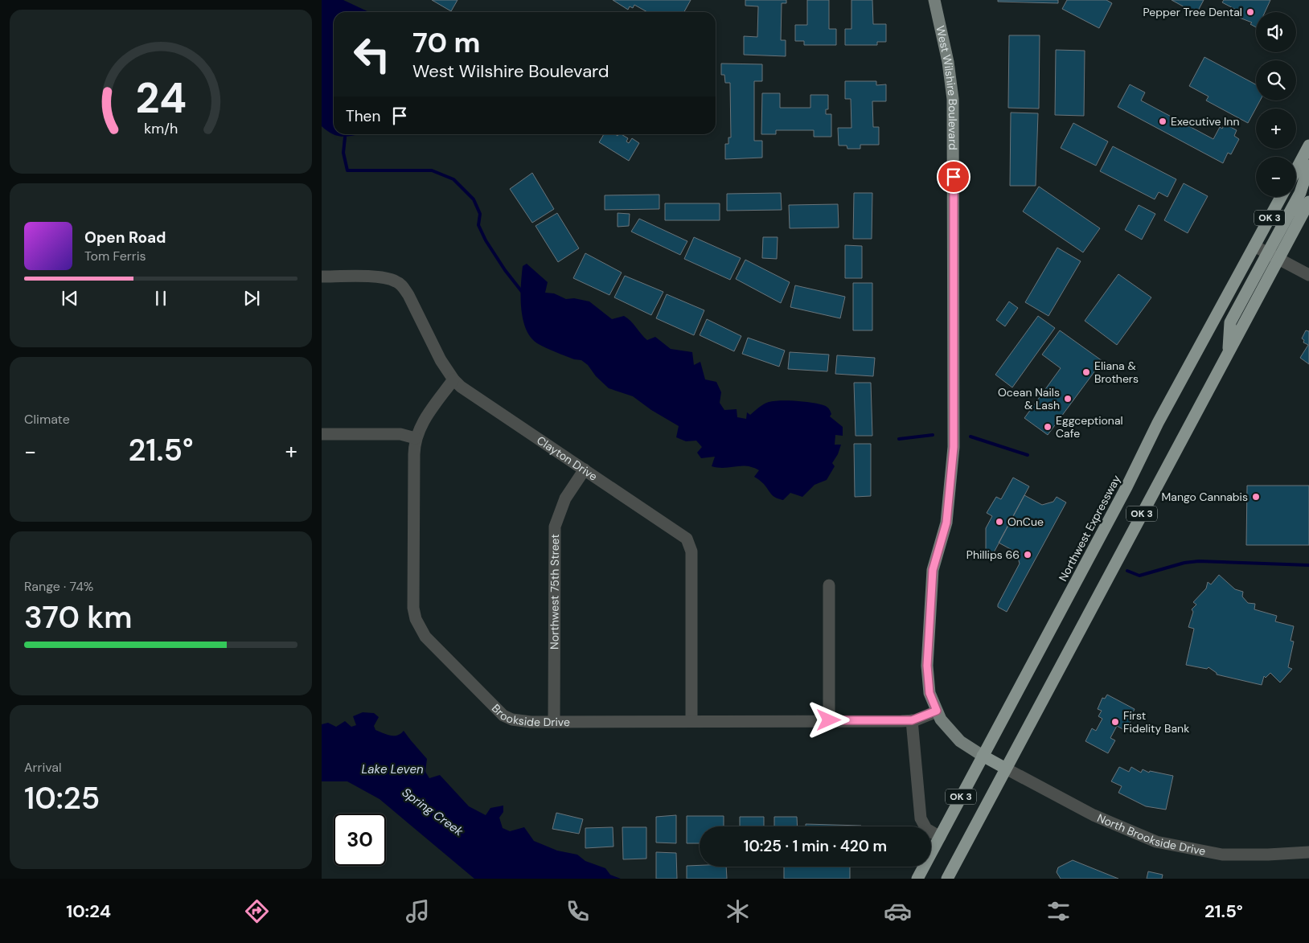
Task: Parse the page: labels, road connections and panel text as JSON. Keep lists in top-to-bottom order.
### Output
{
  "streets": {
    "highway": ["OK 3", "Northwest Expressway"],
    "main road": ["West Wilshire Boulevard"],
    "street": [
      "Clayton Drive",
      "Northwest 75th Street",
      "Brookside Drive",
      "North Brookside Drive"
    ]
  },
  "crossings": [
    ["West Wilshire Boulevard", "Northwest Expressway"],
    ["West Wilshire Boulevard", "Brookside Drive"],
    ["OK 3", "North Brookside Drive"],
    ["Clayton Drive", "Northwest 75th Street"],
    ["Clayton Drive", "Brookside Drive"],
    ["Northwest 75th Street", "Brookside Drive"]
  ],
  "water": ["Lake Leven", "Spring Creek"],
  "places": [
    "Pepper Tree Dental",
    "Executive Inn",
    "Eliana & Brothers",
    "Ocean Nails & Lash",
    "Eggceptional Cafe",
    "Mango Cannabis",
    "OnCue",
    "Phillips 66",
    "First Fidelity Bank"
  ],
  "page": {
    "map_buttons": ["+", "−"],
    "turn": ["70 m", "West Wilshire Boulevard"],
    "then": "Then",
    "song": ["Open Road", "Tom Ferris"],
    "tile": [
      "Climate",
      ["Range · 74%", "370 km"],
      ["Arrival", "10:25"]
    ],
    "heat": ["−", "21.5°", "+"],
    "limit": "30",
    "trip": "10:25 · 1 min · 420 m",
    "tabs": ["10:24", "21.5°"],
    "gauge": ["24", "km/h"]
  }
}
